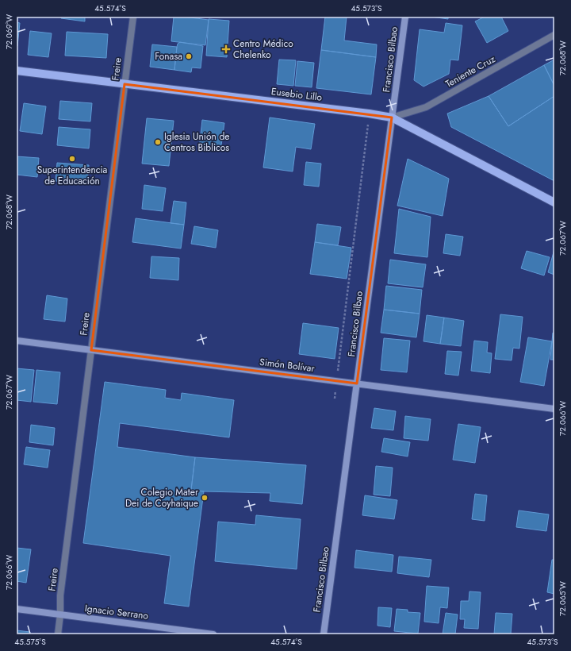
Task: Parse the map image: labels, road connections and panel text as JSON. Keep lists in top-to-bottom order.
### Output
{
  "streets": {
    "main road": ["Eusebio Lillo"],
    "street": [
      "Francisco Bilbao",
      "Freire",
      "Teniente Cruz",
      "Simón Bolívar",
      "Ignacio Serrano"
    ]
  },
  "crossings": [
    ["Francisco Bilbao", "Teniente Cruz"],
    ["Francisco Bilbao", "Eusebio Lillo"],
    ["Francisco Bilbao", "Simón Bolívar"],
    ["Freire", "Eusebio Lillo"],
    ["Freire", "Simón Bolívar"],
    ["Freire", "Ignacio Serrano"],
    ["Teniente Cruz", "Eusebio Lillo"]
  ],
  "places": {
    "health": ["Centro Médico Chelenko"],
    "other": [
      "Fonasa",
      "Iglesia Unión de Centros Biblicos",
      "Superintendencia de Educación",
      "Colegio Mater Dei de Coyhaique"
    ]
  },
  "coordinates": [
    "45.574°S",
    "45.573°S",
    "72.069°W",
    "72.068°W",
    "72.067°W",
    "72.066°W",
    "72.065°W",
    "45.575°S"
  ]
}
